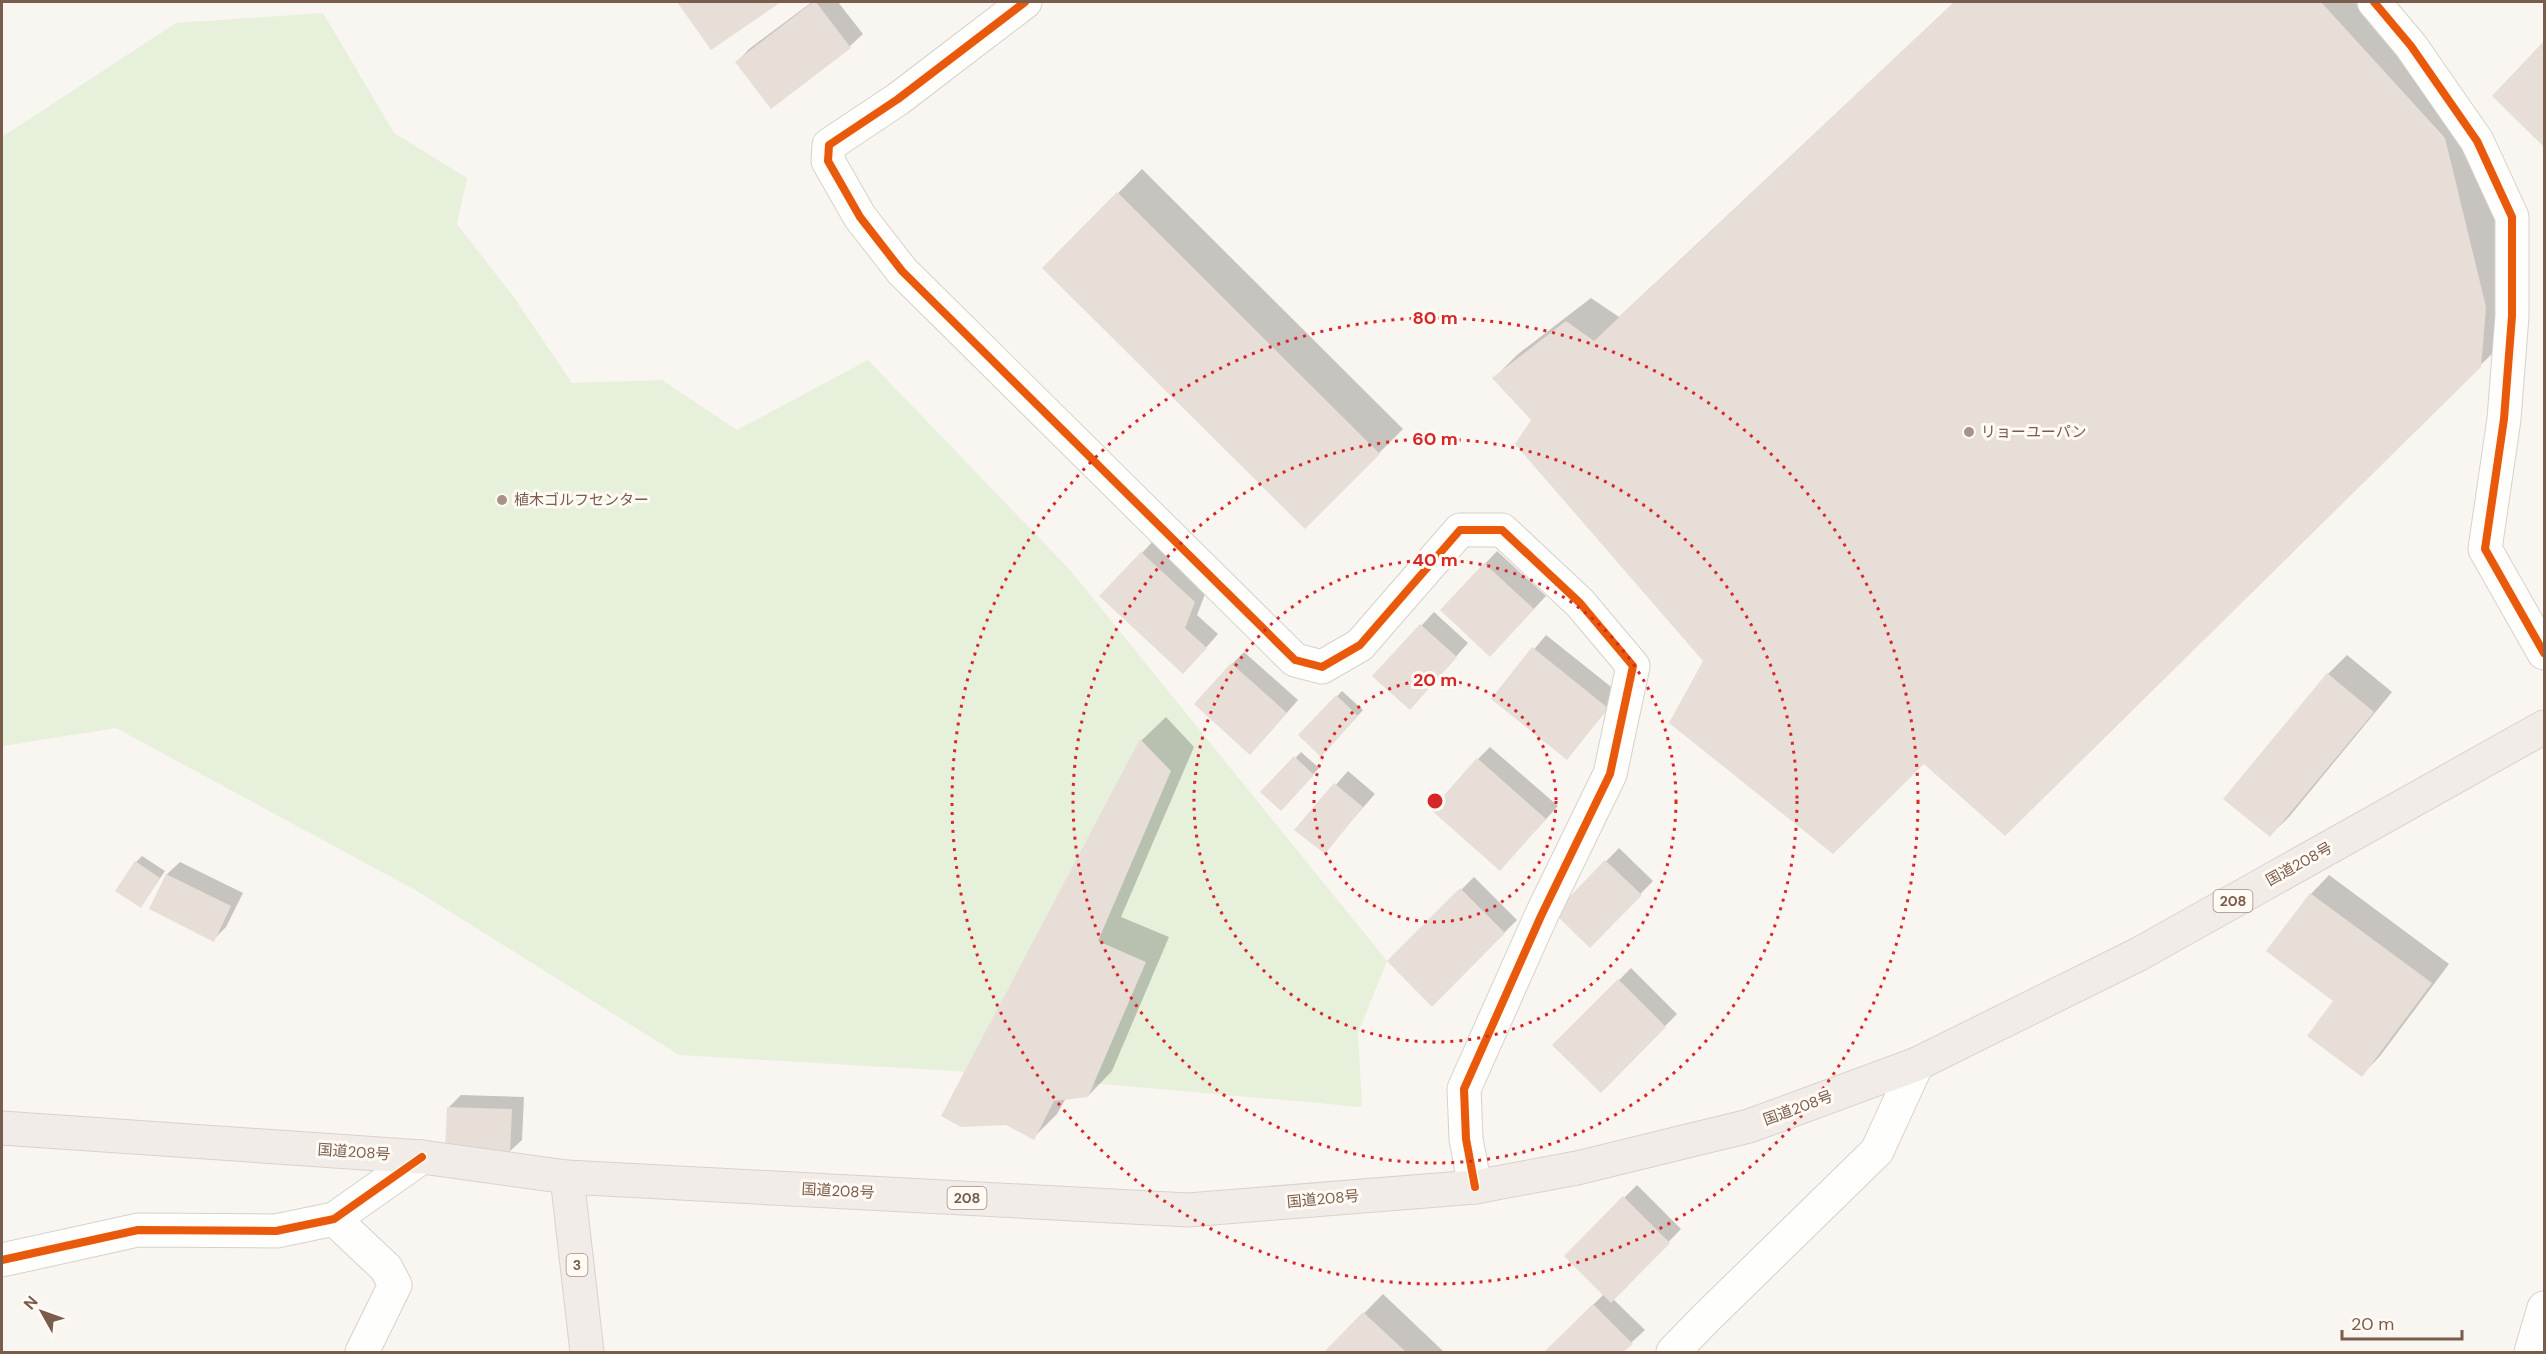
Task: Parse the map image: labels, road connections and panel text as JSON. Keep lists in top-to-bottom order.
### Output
{
  "streets": {
    "highway": ["国道208号", "208", "3"]
  },
  "crossings": [
    ["国道208号", "3"]
  ],
  "places": ["リョーユーパン", "植木ゴルフセンター"],
  "scale_bar": "20 m",
  "north": "top left",
  "rings": [
    "80 m",
    "60 m",
    "40 m",
    "20 m"
  ]
}
